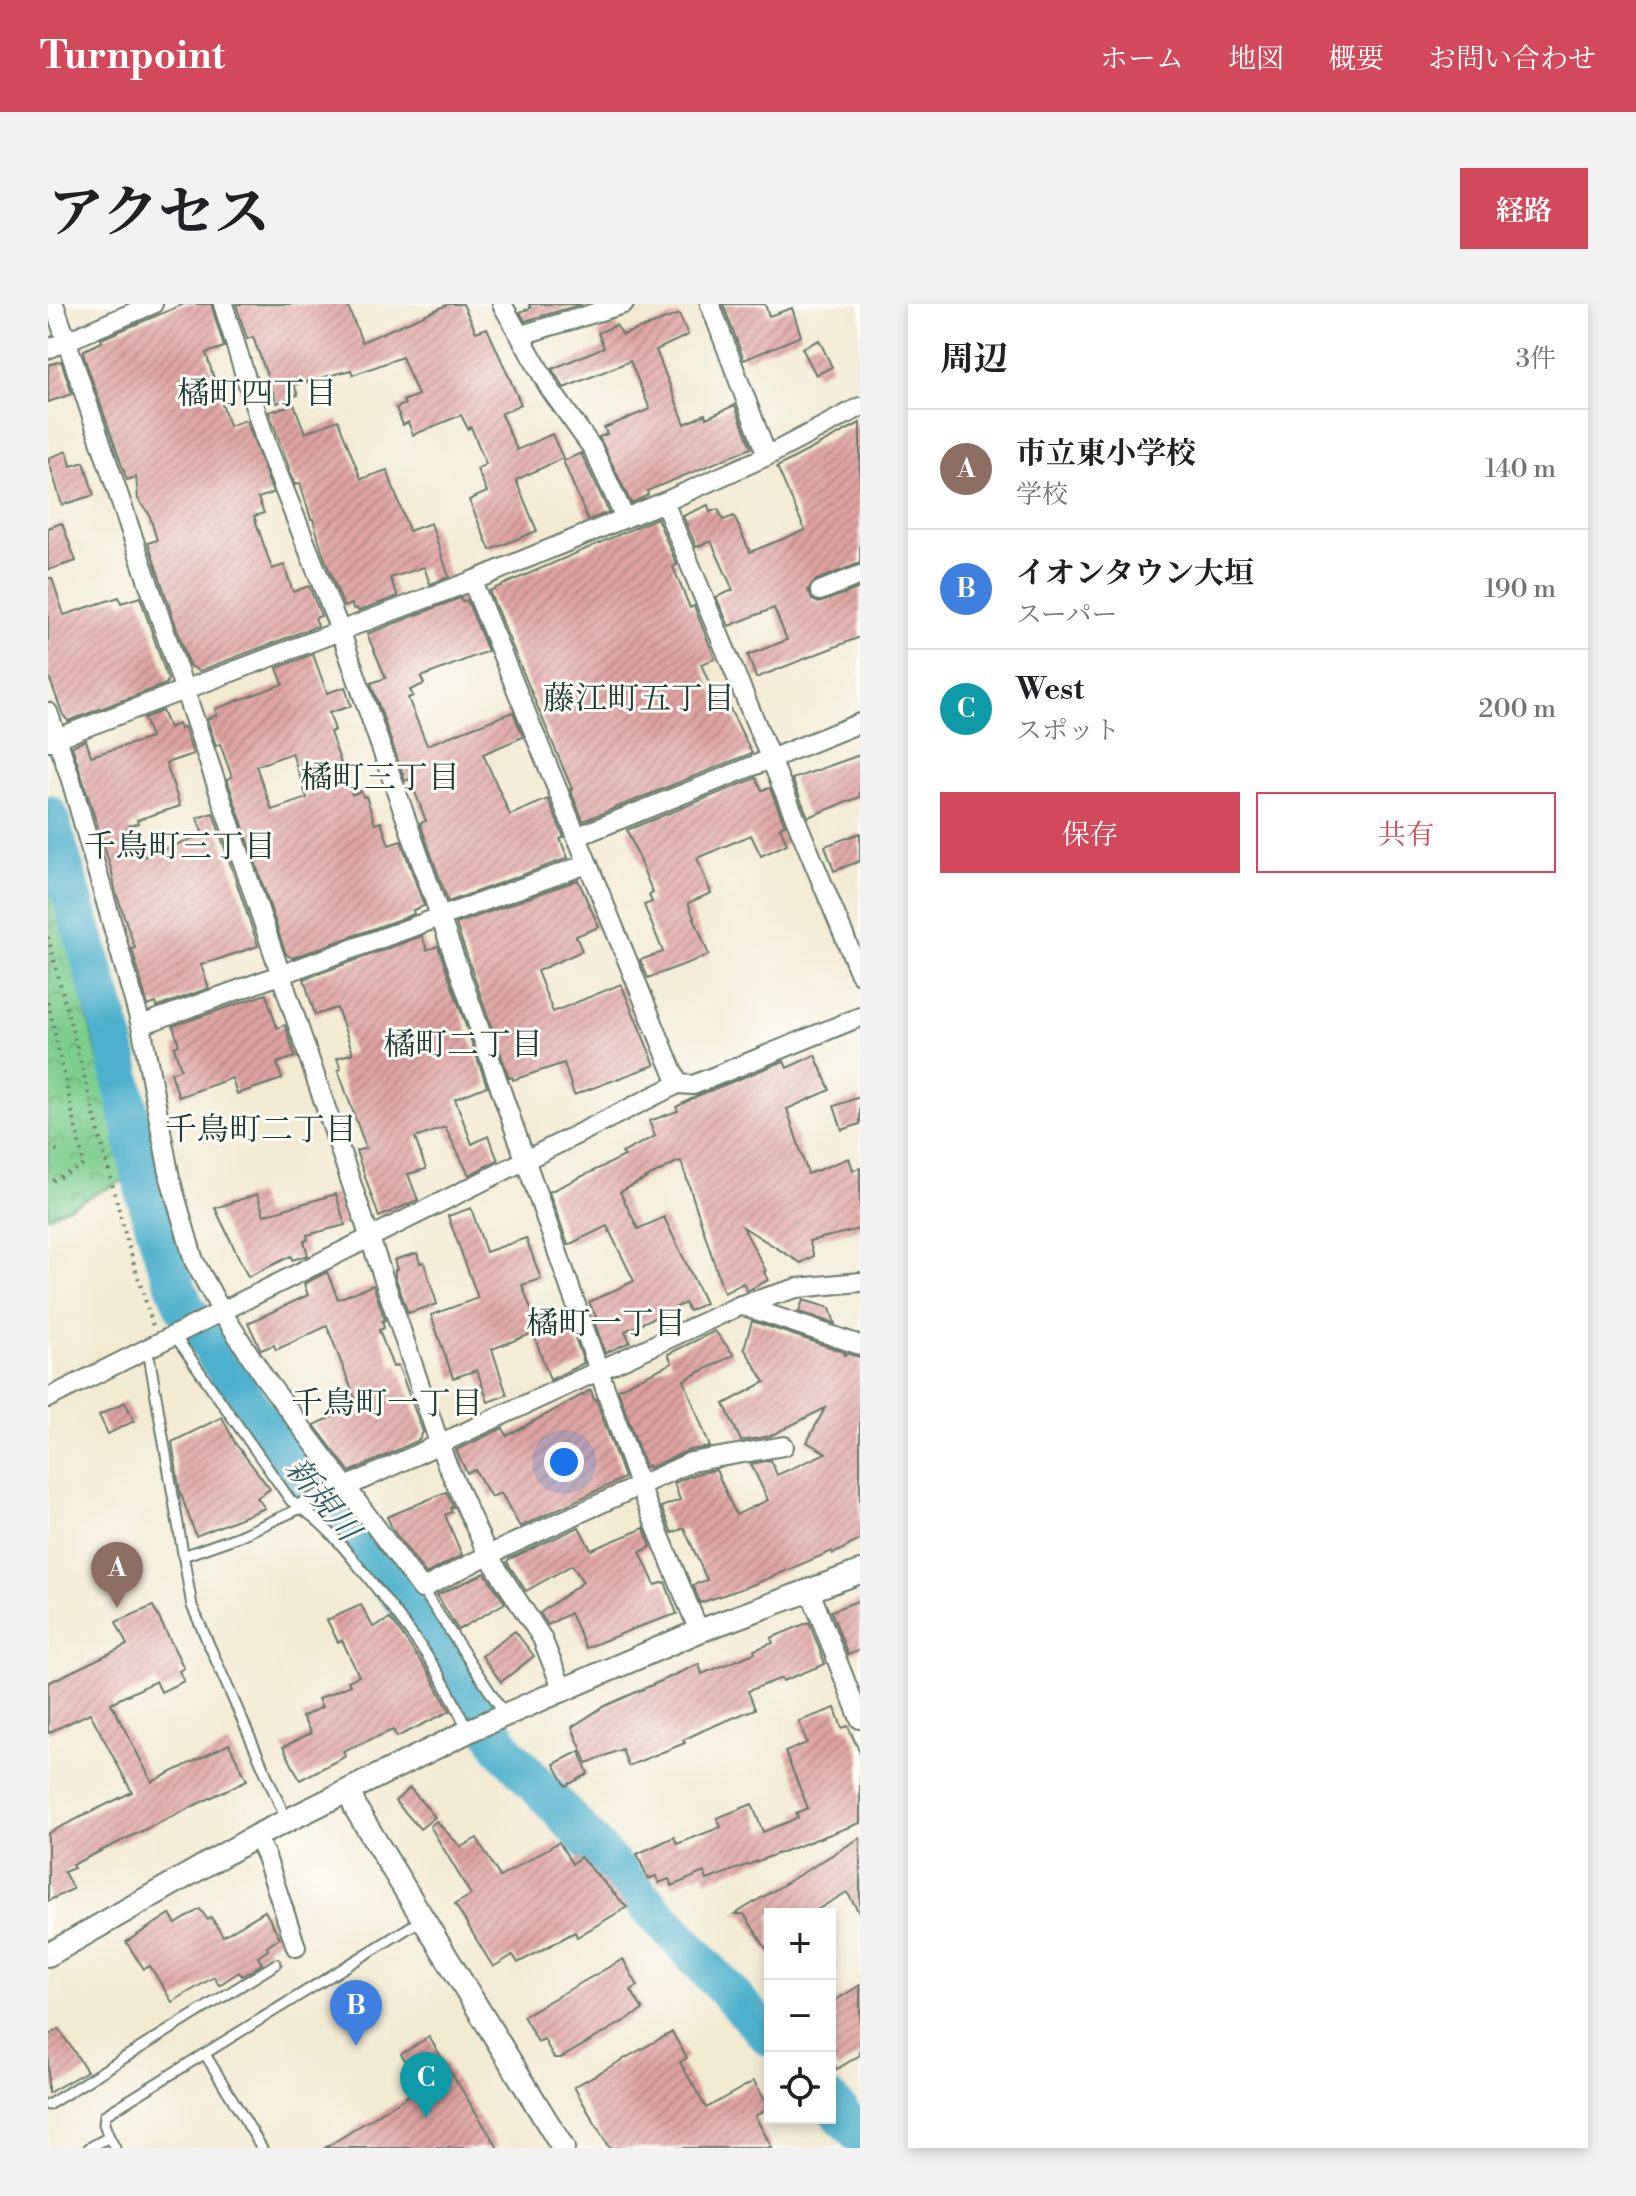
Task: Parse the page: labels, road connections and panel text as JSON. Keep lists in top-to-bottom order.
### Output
{
  "districts": [
    "橘町四丁目",
    "藤江町五丁目",
    "橘町三丁目",
    "千鳥町三丁目",
    "橘町二丁目",
    "千鳥町二丁目",
    "橘町一丁目",
    "千鳥町一丁目"
  ],
  "water": ["新規川"],
  "page": {
    "header": "Turnpoint",
    "nav": [
      "ホーム",
      "地図",
      "概要",
      "お問い合わせ"
    ],
    "title": "アクセス",
    "buttons": [
      "経路",
      ["保存", "共有"]
    ],
    "heading": ["周辺", "3件"],
    "list": [
      {
        "mark": "A",
        "name": "市立東小学校",
        "note": "学校",
        "value": "140 m"
      },
      {
        "mark": "B",
        "name": "イオンタウン大垣",
        "note": "スーパー",
        "value": "190 m"
      },
      {
        "mark": "C",
        "name": "West",
        "note": "スポット",
        "value": "200 m"
      }
    ],
    "pins": ["A", "B", "C"],
    "map_buttons": ["+", "−"]
  }
}
